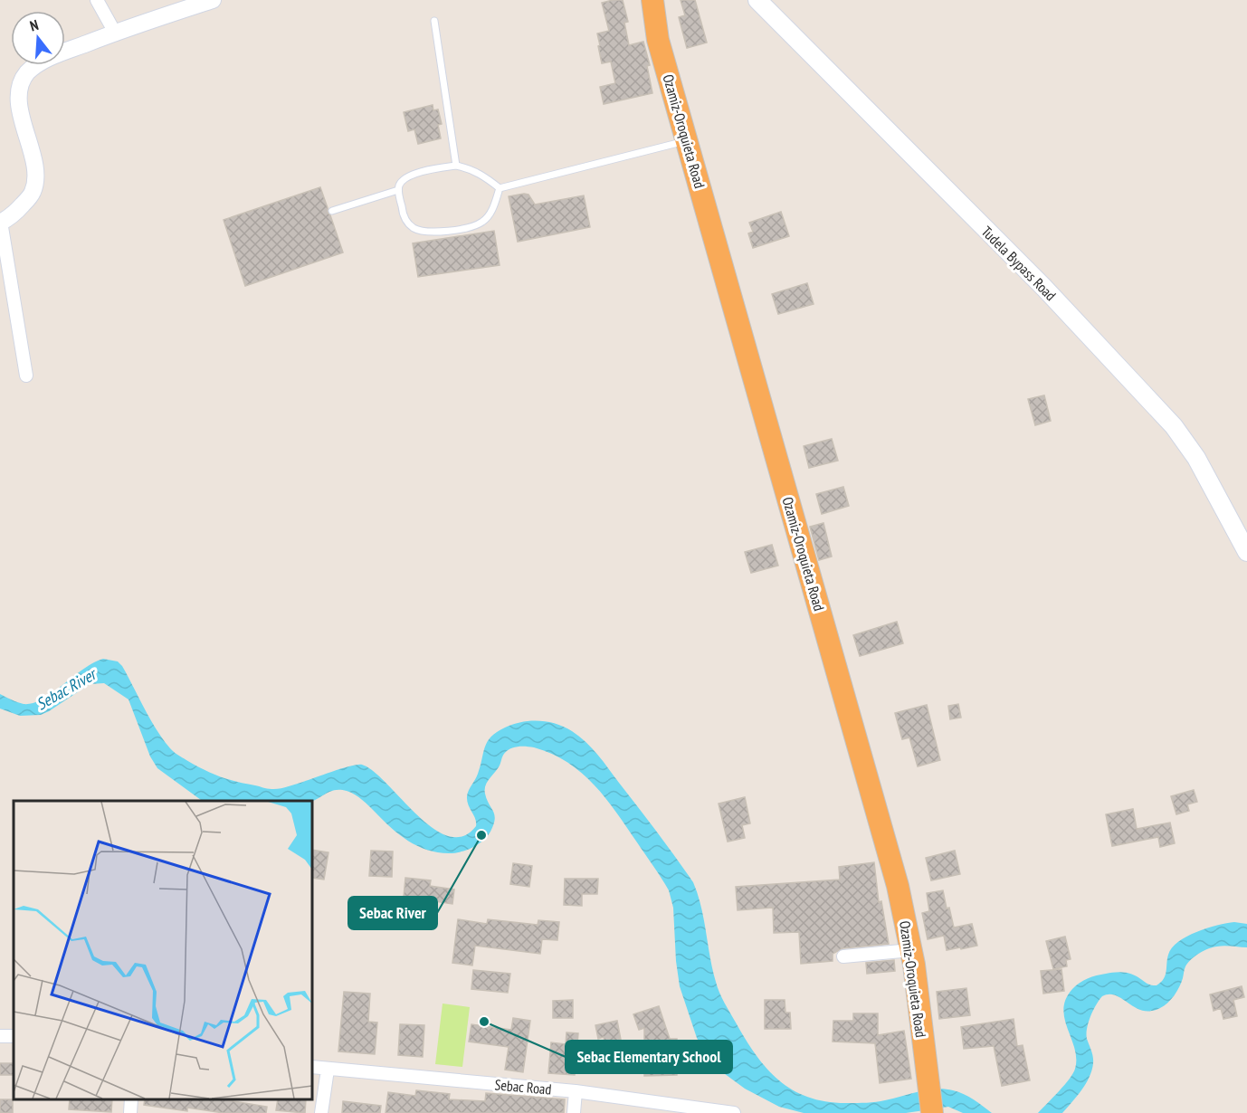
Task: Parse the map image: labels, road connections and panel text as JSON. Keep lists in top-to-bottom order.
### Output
{
  "streets": {
    "highway": ["Ozamiz-Oroquieta Road"],
    "main road": ["Tudela Bypass Road"],
    "street": ["Sebac Road"]
  },
  "water": ["Sebac River"],
  "places": ["Sebac River", "Sebac Elementary School"],
  "north": "top"
}
